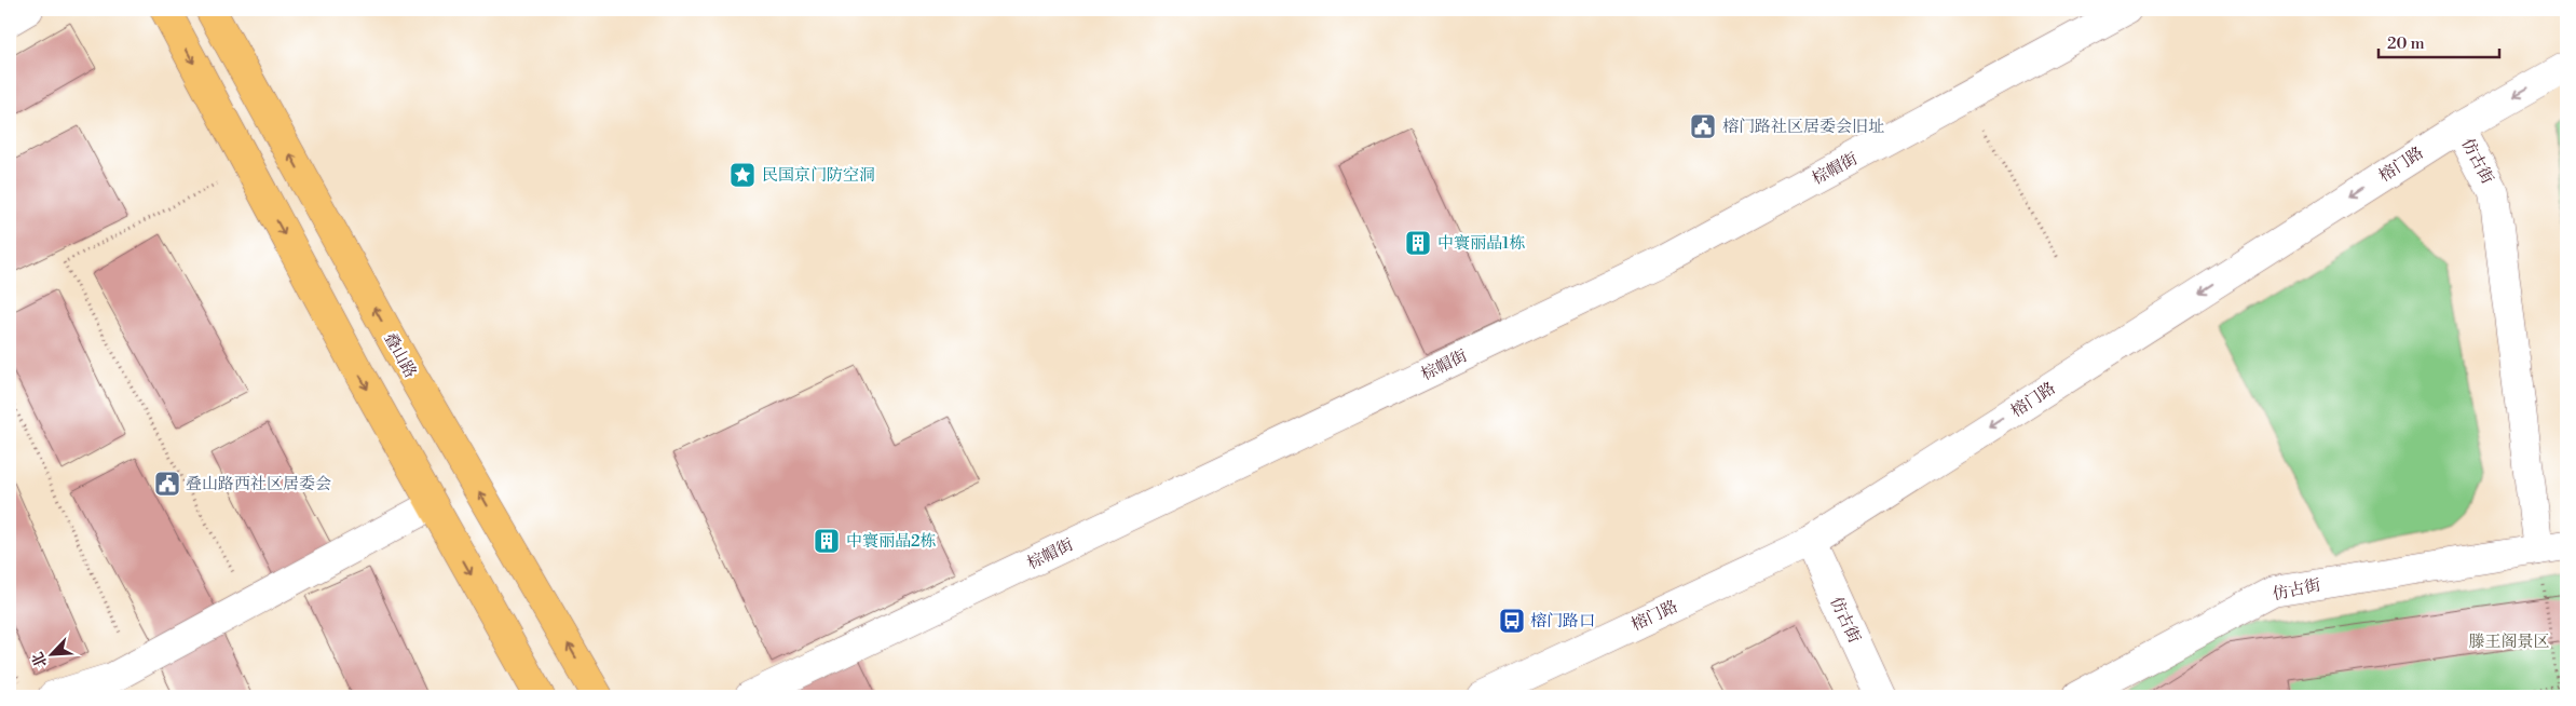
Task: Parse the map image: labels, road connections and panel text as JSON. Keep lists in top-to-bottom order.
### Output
{
  "streets": {
    "main road": ["叠山路"],
    "street": ["仿古街", "榕门路", "棕帽街"]
  },
  "crossings": [
    ["仿古街", "榕门路"]
  ],
  "one_way": ["榕门路"],
  "parks": ["滕王阁景区"],
  "places": {
    "public building": ["榕门路社区居委会旧址", "叠山路西社区居委会"],
    "place": ["民国京门防空洞"],
    "building": ["中寰丽晶1栋", "中寰丽晶2栋"],
    "bus stop": ["榕门路口"]
  },
  "scale_bar": "20 m",
  "north": "bottom left"
}
